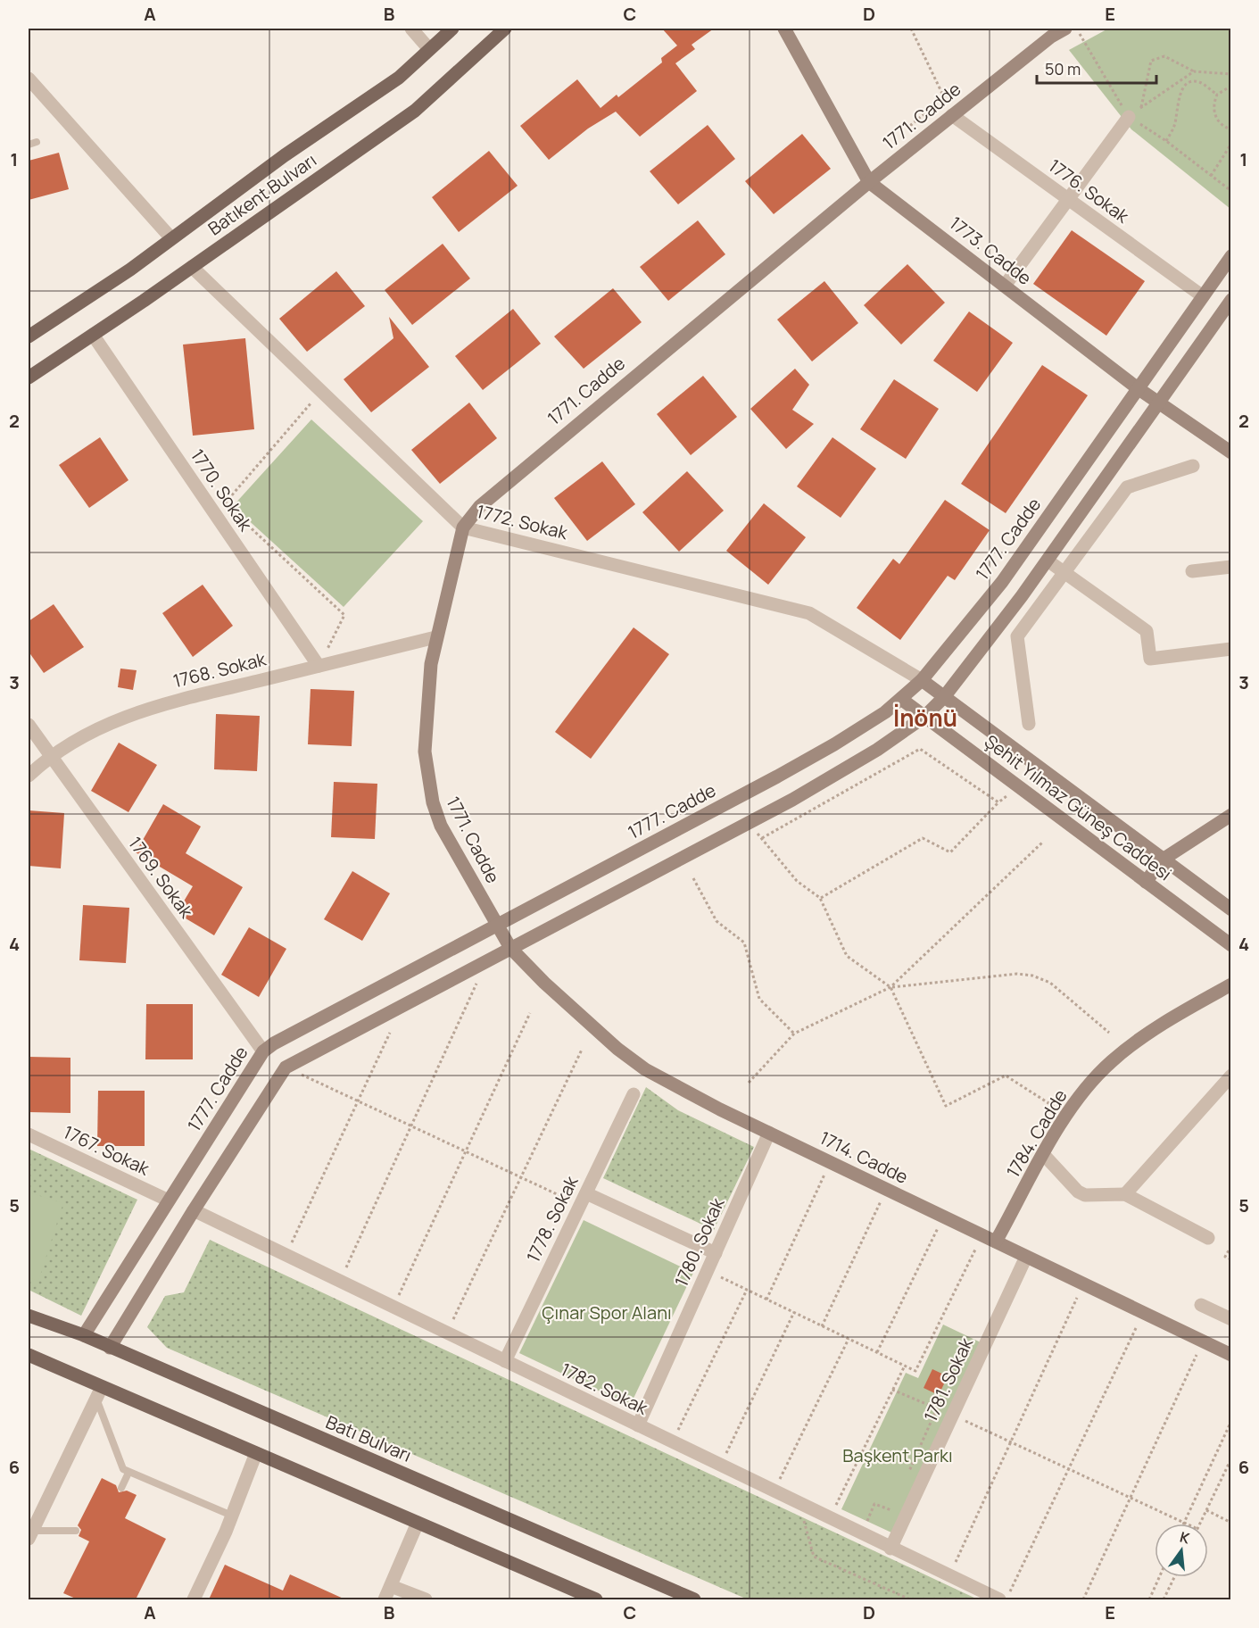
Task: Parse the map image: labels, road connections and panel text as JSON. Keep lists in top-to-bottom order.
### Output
{
  "streets": {
    "main road": [
      "1771. Cadde",
      "Batıkent Bulvarı",
      "1773. Cadde",
      "1777. Cadde",
      "Şehit Yılmaz Güneş Caddesi",
      "1784. Cadde",
      "1714. Cadde",
      "Batı Bulvarı"
    ],
    "street": [
      "1776. Sokak",
      "1770. Sokak",
      "1772. Sokak",
      "1768. Sokak",
      "1769. Sokak",
      "1767. Sokak",
      "1778. Sokak",
      "1780. Sokak",
      "1781. Sokak",
      "1782. Sokak"
    ]
  },
  "crossings": [
    ["1771. Cadde", "1776. Sokak"],
    ["1771. Cadde", "1773. Cadde"],
    ["1771. Cadde", "1772. Sokak"],
    ["1771. Cadde", "1777. Cadde"],
    ["1771. Cadde", "1768. Sokak"],
    ["1771. Cadde", "1714. Cadde"],
    ["1776. Sokak", "1777. Cadde"],
    ["Batıkent Bulvarı", "1770. Sokak"],
    ["Batıkent Bulvarı", "1772. Sokak"],
    ["1773. Cadde", "1777. Cadde"],
    ["1770. Sokak", "1768. Sokak"],
    ["1772. Sokak", "1777. Cadde"],
    ["1772. Sokak", "Şehit Yılmaz Güneş Caddesi"],
    ["1777. Cadde", "Şehit Yılmaz Güneş Caddesi"],
    ["1777. Cadde", "1769. Sokak"],
    ["1777. Cadde", "1767. Sokak"],
    ["1777. Cadde", "Batı Bulvarı"],
    ["1768. Sokak", "1769. Sokak"],
    ["1784. Cadde", "1714. Cadde"],
    ["1714. Cadde", "1780. Sokak"],
    ["1714. Cadde", "1781. Sokak"],
    ["1778. Sokak", "1782. Sokak"],
    ["1780. Sokak", "1782. Sokak"],
    ["1781. Sokak", "1782. Sokak"]
  ],
  "districts": ["İnönü"],
  "parks": ["Çınar Spor Alanı", "Başkent Parkı"],
  "scale_bar": "50 m",
  "north": "top",
  "grid": {
    "columns": [
      "A",
      "B",
      "C",
      "D",
      "E"
    ],
    "rows": [
      "1",
      "2",
      "3",
      "4",
      "5",
      "6"
    ]
  }
}
